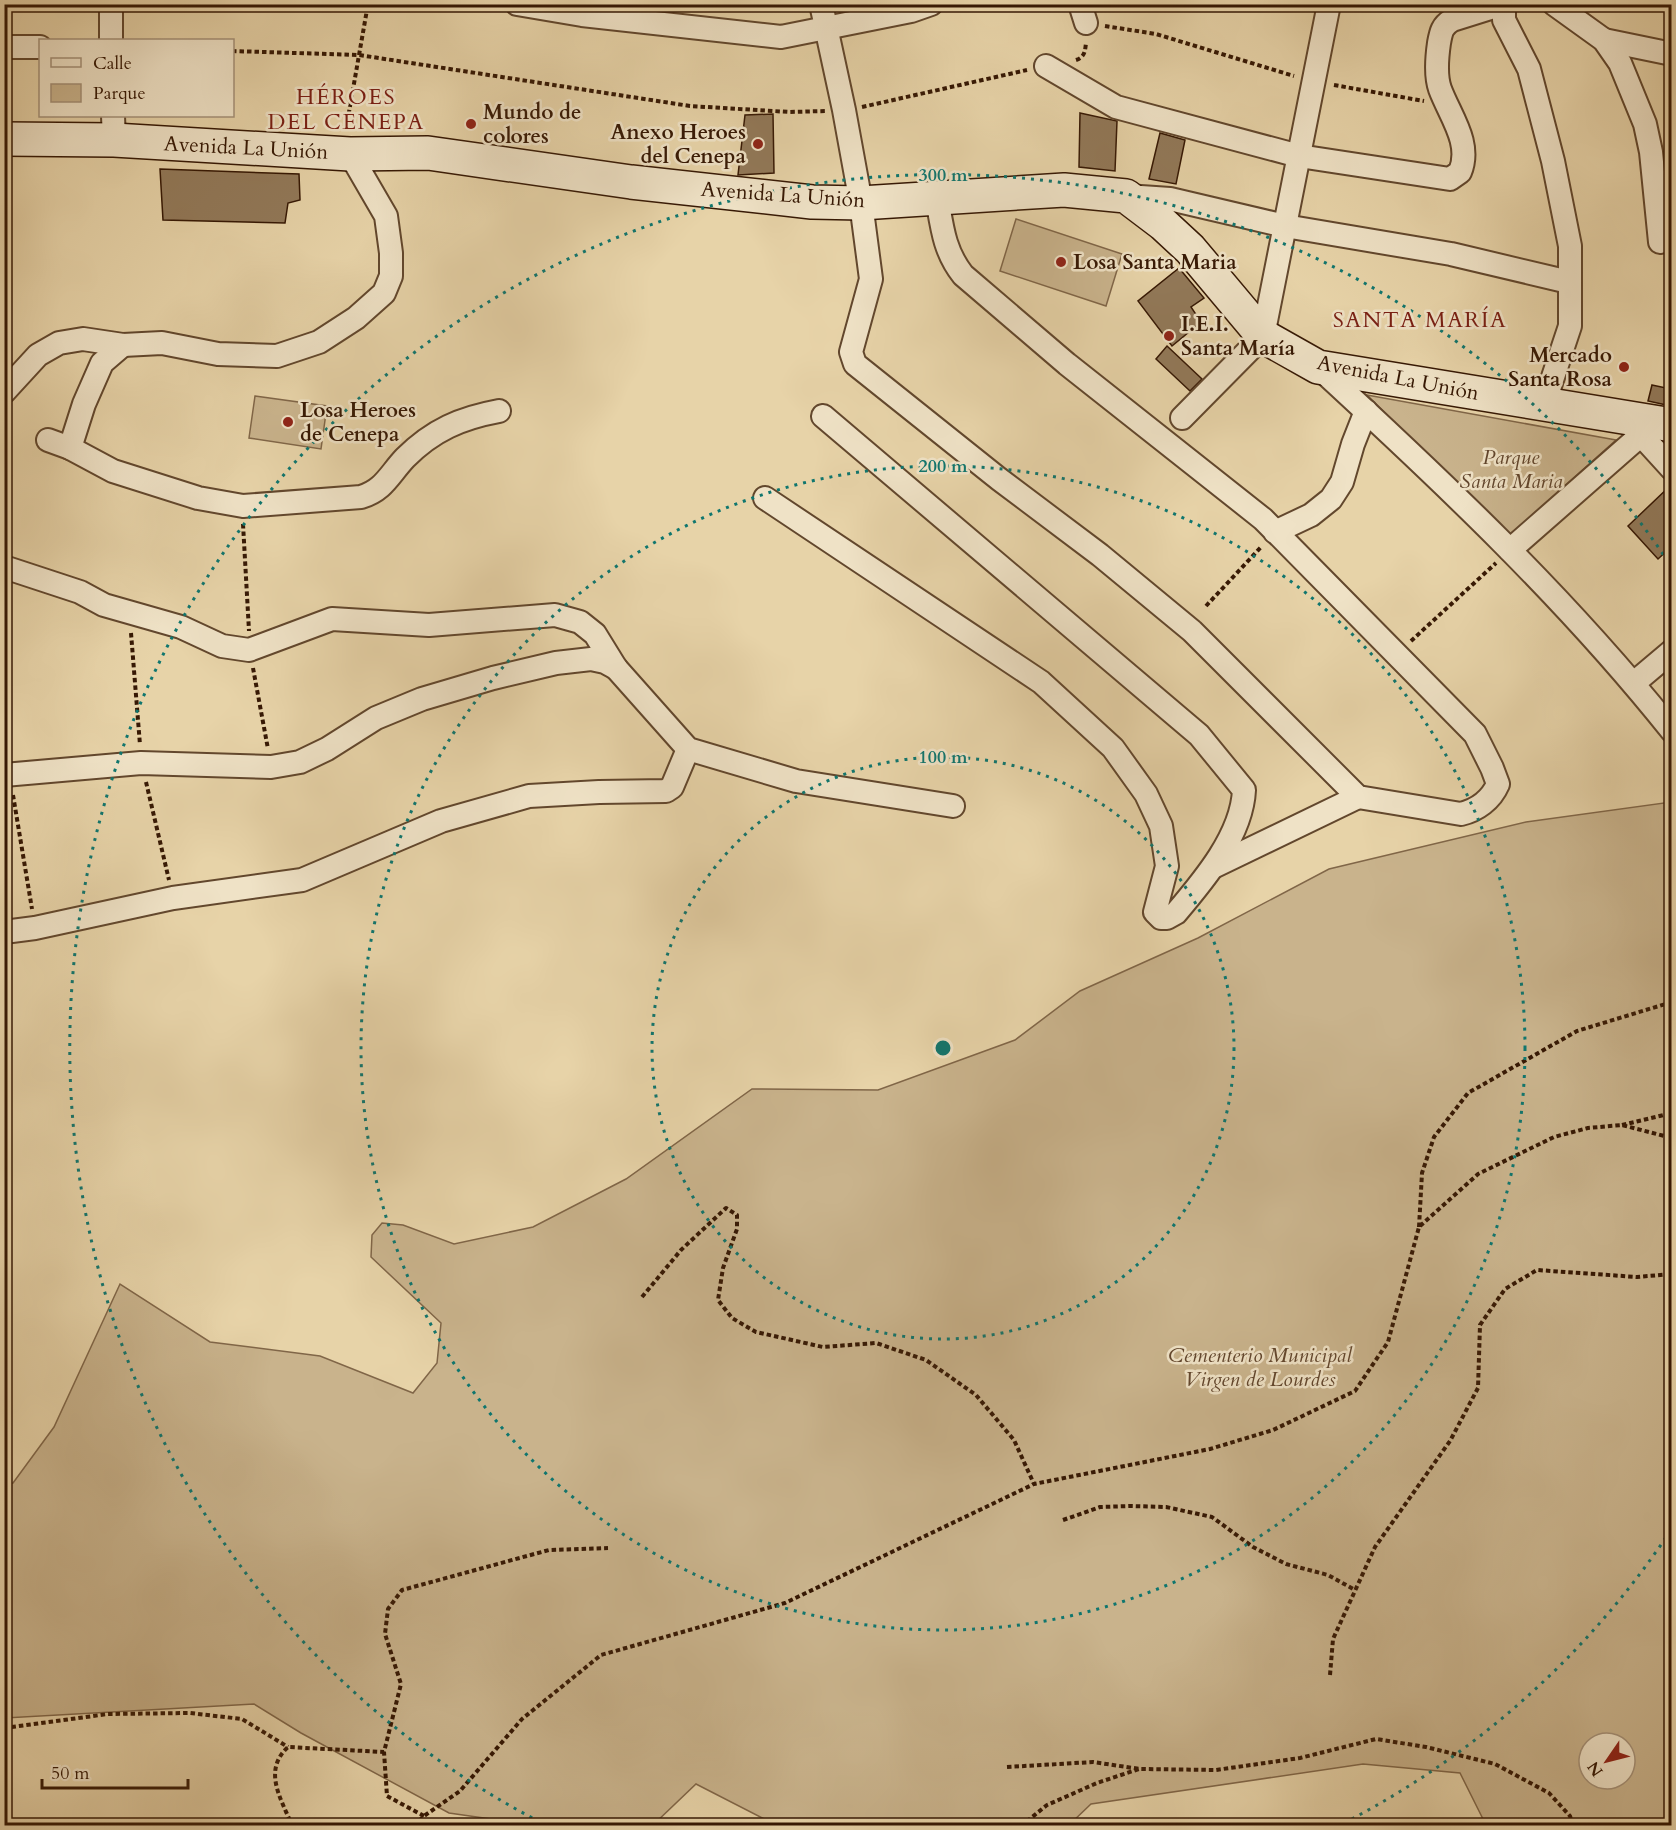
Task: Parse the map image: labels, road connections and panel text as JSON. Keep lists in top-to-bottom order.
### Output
{
  "streets": {
    "main road": ["Avenida La Unión"]
  },
  "districts": ["HÉROES DEL CENEPA", "SANTA MARÍA"],
  "parks": ["Parque Santa Maria", "Cementerio Municipal Virgen de Lourdes"],
  "places": [
    "Mundo de colores",
    "Anexo Heroes del Cenepa",
    "Losa Santa Maria",
    "I.E.I. Santa María",
    "Mercado Santa Rosa",
    "Losa Heroes de Cenepa"
  ],
  "legend": ["Calle", "Parque"],
  "scale_bar": "50 m",
  "north": "bottom left",
  "rings": ["300 m", "200 m", "100 m"]
}
